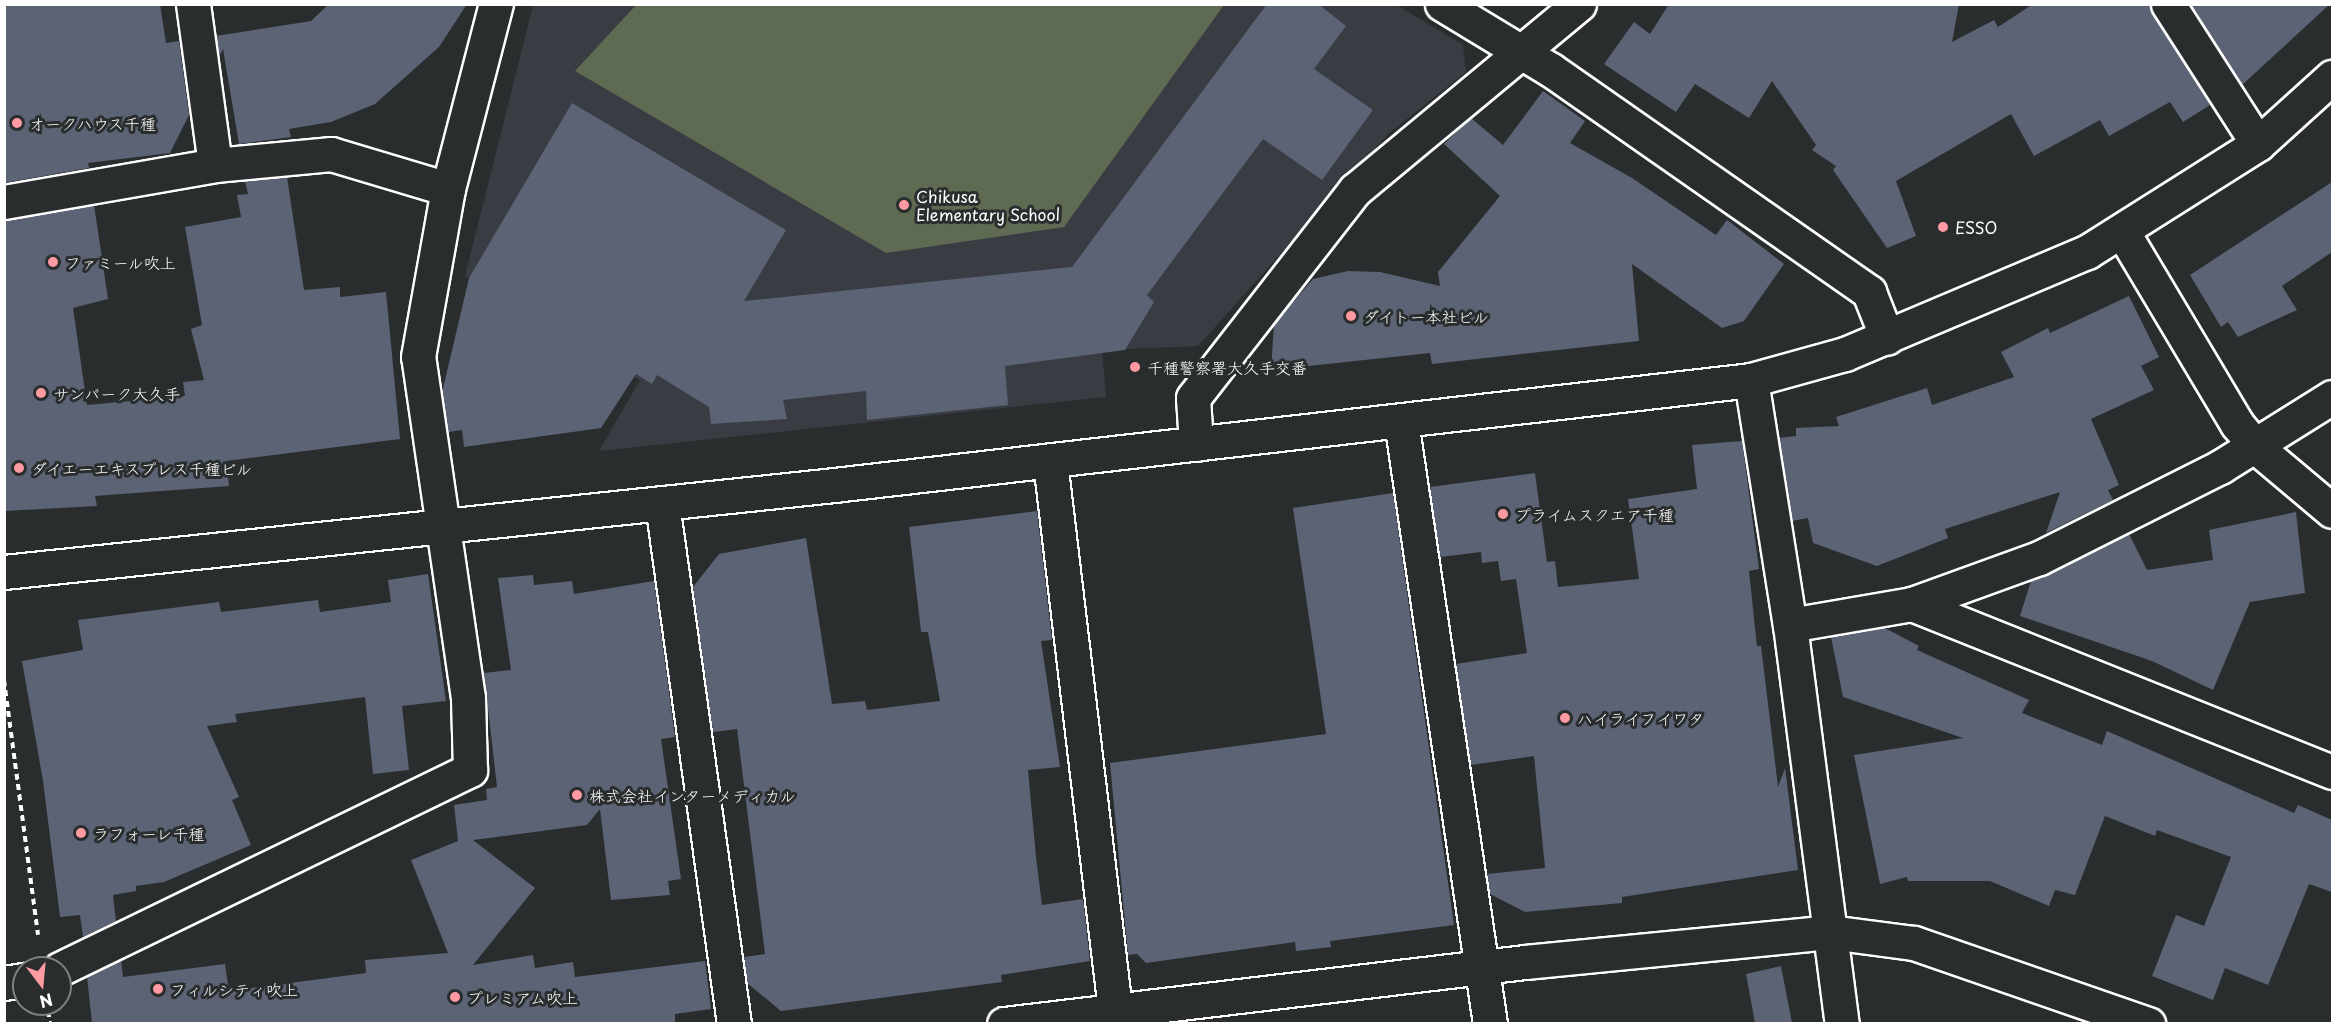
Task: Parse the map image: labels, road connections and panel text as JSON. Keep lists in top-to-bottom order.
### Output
{
  "places": [
    "オークハウス千種",
    "Chikusa Elementary School",
    "ESSO",
    "ファミール吹上",
    "ダイトー本社ビル",
    "千種警察署大久手交番",
    "サンパーク大久手",
    "ダイエーエキスプレス千種ビル",
    "プライムスクエア千種",
    "ハイライフイワタ",
    "株式会社インターメディカル",
    "ラフォーレ千種",
    "フィルシティ吹上",
    "プレミアム吹上"
  ],
  "north": "bottom"
}
